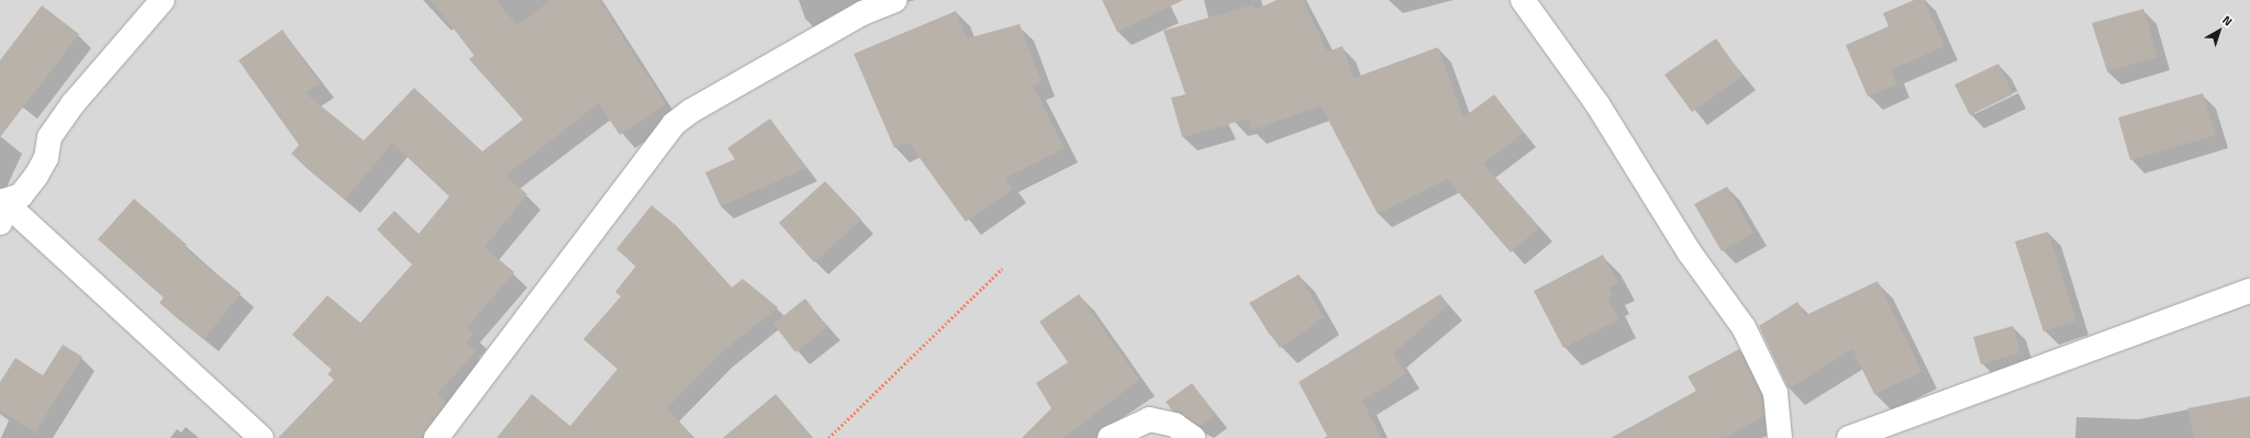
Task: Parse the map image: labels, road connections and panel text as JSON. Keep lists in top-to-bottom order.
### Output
{
  "north": "top right"
}
